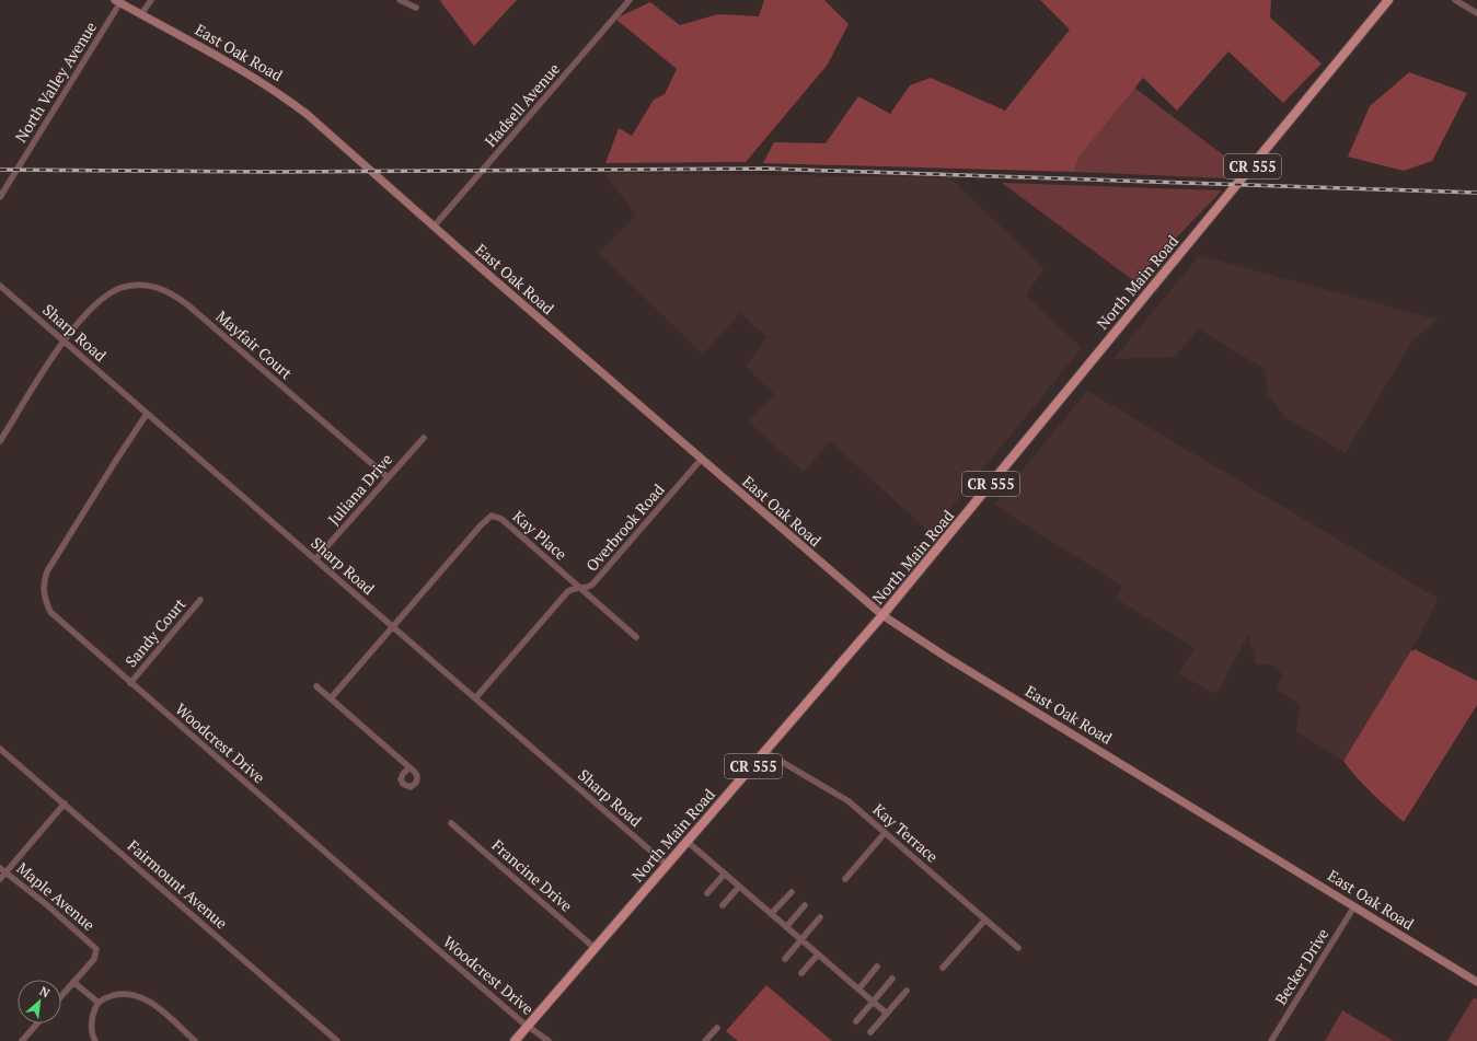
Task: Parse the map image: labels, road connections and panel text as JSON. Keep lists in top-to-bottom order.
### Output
{
  "streets": {
    "main road": ["CR 555", "North Main Road"],
    "street": [
      "East Oak Road",
      "North Valley Avenue",
      "Hadsell Avenue",
      "Sharp Road",
      "Mayfair Court",
      "Juliana Drive",
      "Overbrook Road",
      "Kay Place",
      "Sandy Court",
      "Woodcrest Drive",
      "Kay Terrace",
      "Francine Drive",
      "Fairmount Avenue",
      "Maple Avenue",
      "Becker Drive"
    ]
  },
  "crossings": [
    ["East Oak Road", "North Valley Avenue"],
    ["East Oak Road", "Hadsell Avenue"],
    ["East Oak Road", "North Main Road"],
    ["East Oak Road", "Overbrook Road"],
    ["East Oak Road", "Becker Drive"],
    ["North Main Road", "Sharp Road"],
    ["North Main Road", "Woodcrest Drive"],
    ["North Main Road", "Kay Terrace"],
    ["North Main Road", "Francine Drive"],
    ["Sharp Road", "Mayfair Court"],
    ["Sharp Road", "Juliana Drive"],
    ["Sharp Road", "Overbrook Road"],
    ["Sharp Road", "Kay Place"],
    ["Sharp Road", "Woodcrest Drive"],
    ["Mayfair Court", "Juliana Drive"],
    ["Overbrook Road", "Kay Place"],
    ["Sandy Court", "Woodcrest Drive"]
  ],
  "north": "top right"
}
